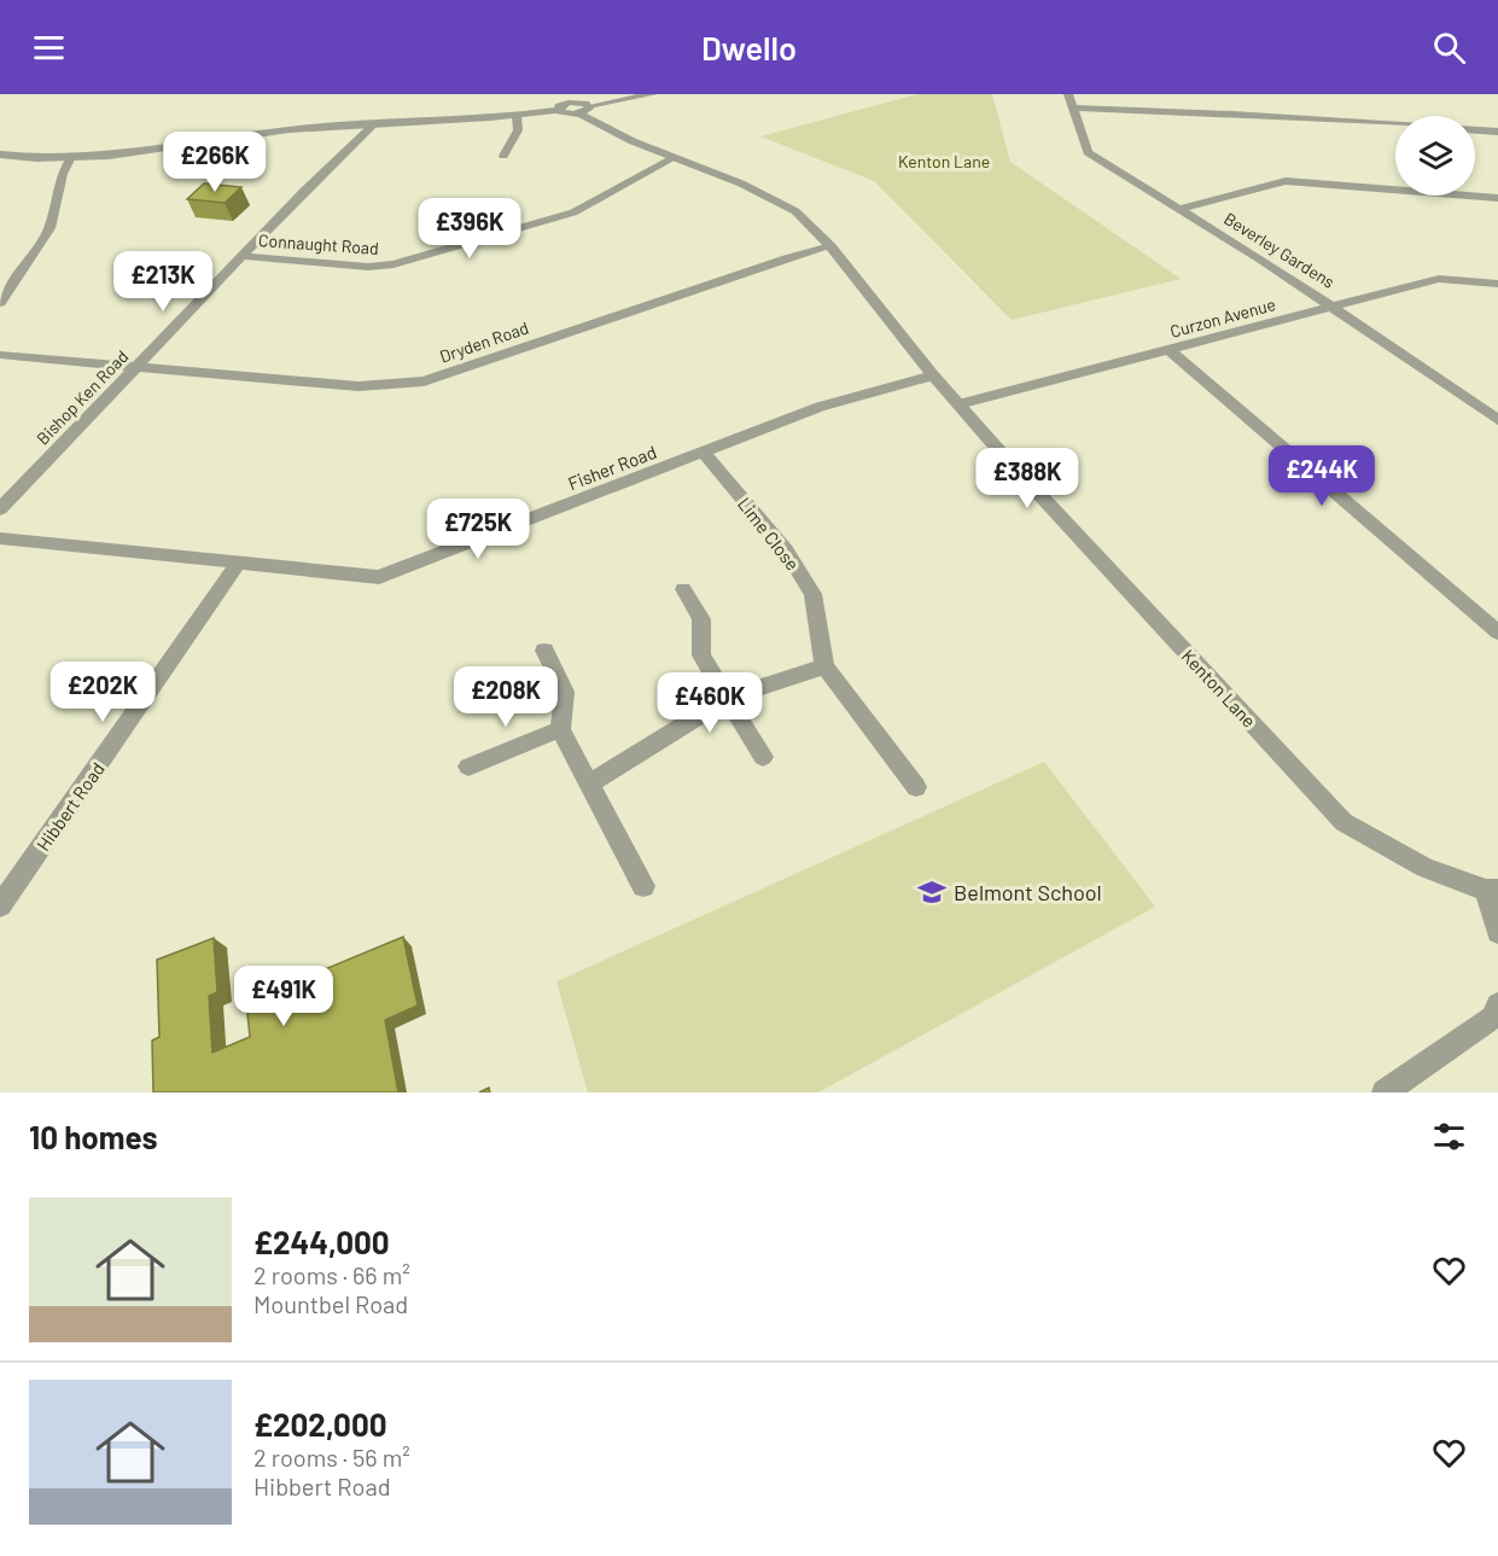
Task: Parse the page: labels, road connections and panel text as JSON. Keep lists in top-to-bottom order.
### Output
{
  "streets": {
    "street": [
      "Connaught Road",
      "Beverley Gardens",
      "Curzon Avenue",
      "Dryden Road",
      "Bishop Ken Road",
      "Fisher Road",
      "Lime Close",
      "Kenton Lane",
      "Hibbert Road"
    ]
  },
  "crossings": [
    ["Connaught Road", "Bishop Ken Road"],
    ["Connaught Road", "Kenton Lane"],
    ["Beverley Gardens", "Curzon Avenue"],
    ["Curzon Avenue", "Kenton Lane"],
    ["Dryden Road", "Bishop Ken Road"],
    ["Dryden Road", "Kenton Lane"],
    ["Fisher Road", "Lime Close"],
    ["Fisher Road", "Kenton Lane"],
    ["Fisher Road", "Hibbert Road"]
  ],
  "parks": ["Kenton Lane"],
  "places": {
    "school or university": ["Belmont School"]
  },
  "page": {
    "header": "Dwello",
    "price": [
      "£266K",
      "£396K",
      "£213K",
      "£244K",
      "£388K",
      "£725K",
      "£202K",
      "£208K",
      "£460K",
      "£491K"
    ],
    "heading": "10 homes",
    "list": [
      {
        "name": "£244,000",
        "note": "2 rooms · 66 m² · Mountbel Road"
      },
      {
        "name": "£202,000",
        "note": "2 rooms · 56 m² · Hibbert Road"
      }
    ]
  }
}
